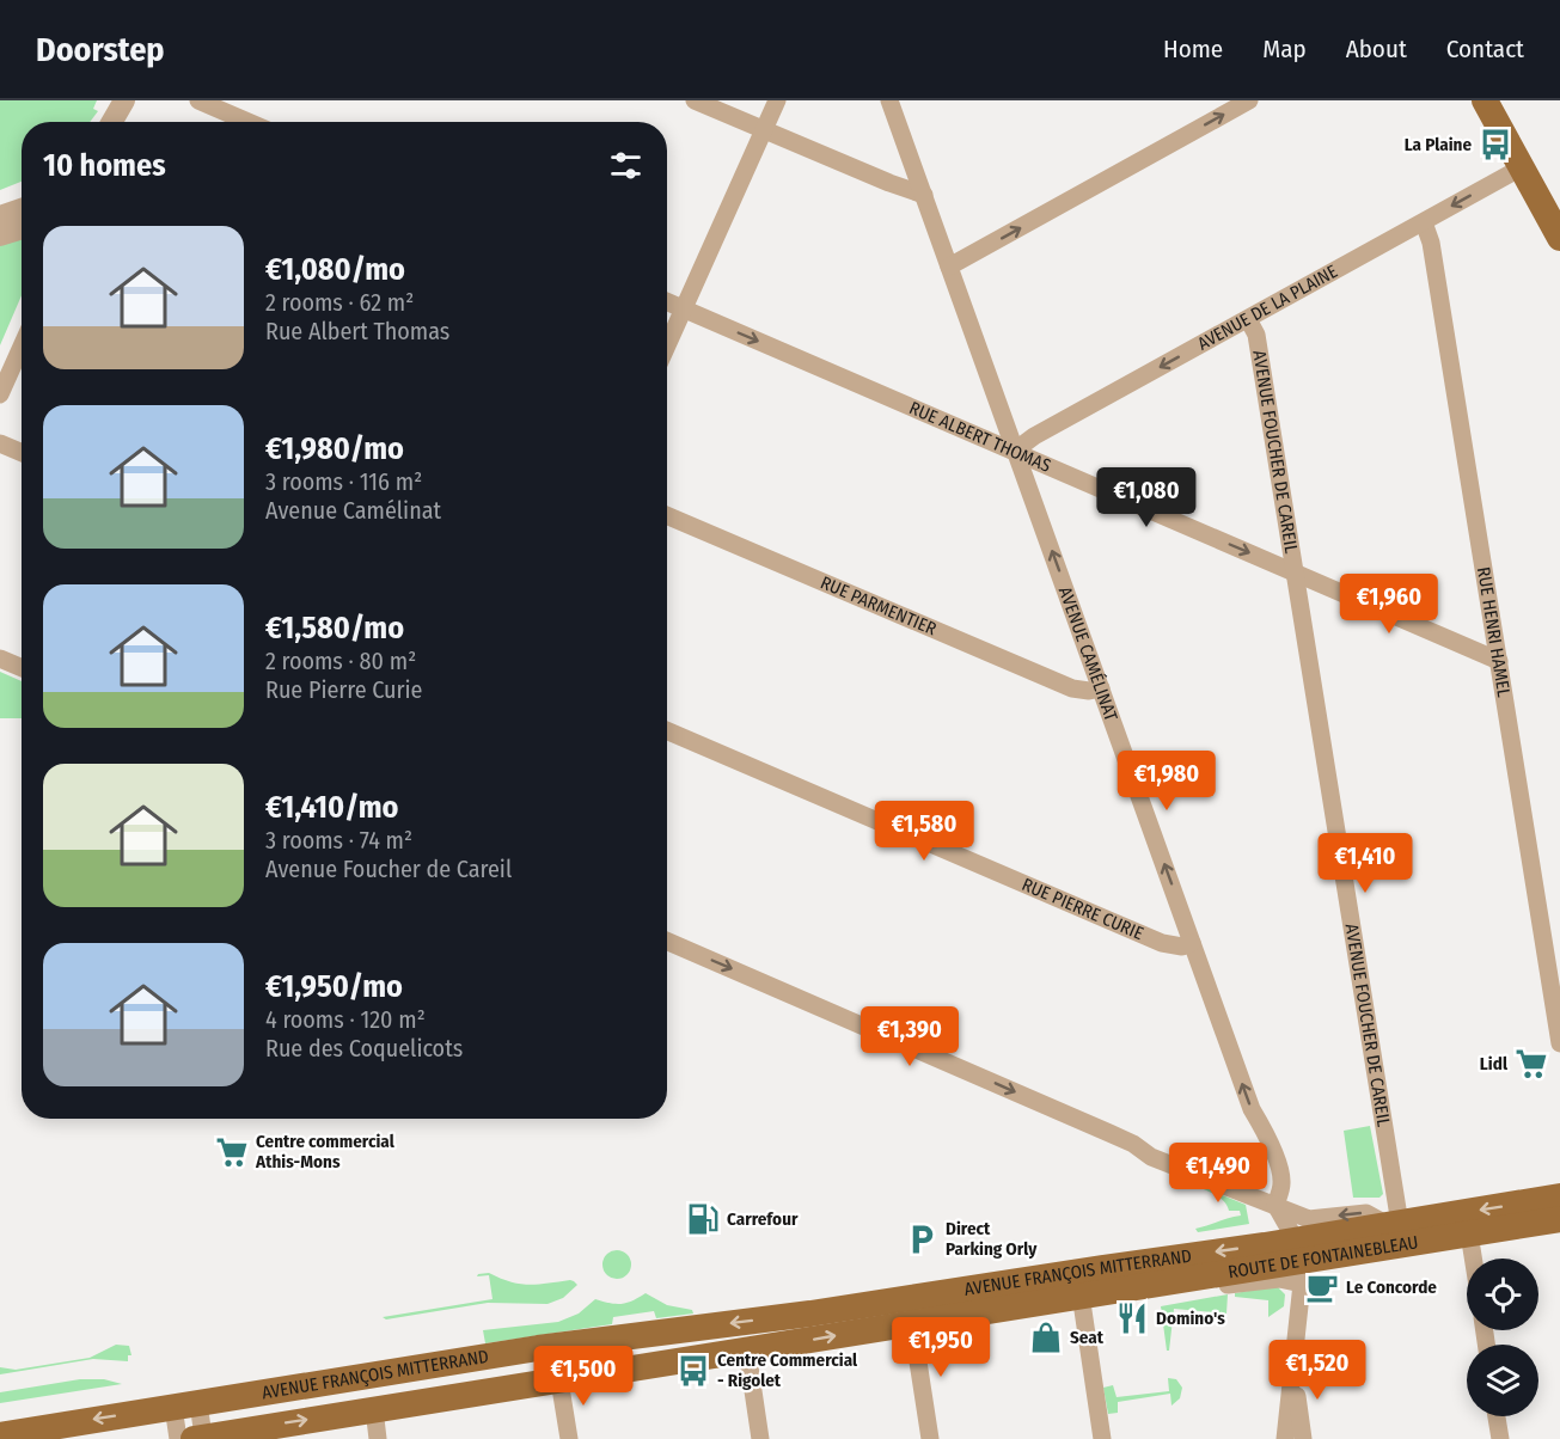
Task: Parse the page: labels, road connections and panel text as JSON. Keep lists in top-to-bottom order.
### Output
{
  "streets": {
    "main road": ["ROUTE DE FONTAINEBLEAU", "AVENUE FRANÇOIS MITTERRAND"],
    "street": [
      "AVENUE DE LA PLAINE",
      "RUE ALBERT THOMAS",
      "AVENUE FOUCHER DE CAREIL",
      "RUE PARMENTIER",
      "RUE HENRI HAMEL",
      "AVENUE CAMÉLINAT",
      "RUE PIERRE CURIE"
    ]
  },
  "crossings": [
    ["AVENUE DE LA PLAINE", "RUE ALBERT THOMAS"],
    ["AVENUE DE LA PLAINE", "AVENUE FOUCHER DE CAREIL"],
    ["AVENUE DE LA PLAINE", "RUE HENRI HAMEL"],
    ["AVENUE DE LA PLAINE", "AVENUE CAMÉLINAT"],
    ["RUE ALBERT THOMAS", "AVENUE FOUCHER DE CAREIL"],
    ["RUE ALBERT THOMAS", "RUE HENRI HAMEL"],
    ["RUE ALBERT THOMAS", "AVENUE CAMÉLINAT"],
    ["AVENUE FOUCHER DE CAREIL", "AVENUE FRANÇOIS MITTERRAND"],
    ["RUE PARMENTIER", "AVENUE CAMÉLINAT"],
    ["AVENUE CAMÉLINAT", "RUE PIERRE CURIE"],
    ["ROUTE DE FONTAINEBLEAU", "AVENUE FRANÇOIS MITTERRAND"]
  ],
  "one_way": [
    "AVENUE DE LA PLAINE",
    "RUE ALBERT THOMAS",
    "AVENUE CAMÉLINAT",
    "AVENUE FRANÇOIS MITTERRAND"
  ],
  "places": {
    "bus stop": ["La Plaine", "Centre Commercial - Rigolet"],
    "supermarket": ["Lidl", "Centre commercial Athis-Mons"],
    "fuel station": ["Carrefour"],
    "parking": ["Direct Parking Orly"],
    "cafe": ["Le Concorde"],
    "restaurant": ["Domino's"],
    "shop": ["Seat"]
  },
  "page": {
    "header": "Doorstep",
    "nav": [
      "Home",
      "Map",
      "About",
      "Contact"
    ],
    "heading": "10 homes",
    "list": [
      {
        "name": "€1,080/mo",
        "note": "2 rooms · 62 m² · Rue Albert Thomas"
      },
      {
        "name": "€1,980/mo",
        "note": "3 rooms · 116 m² · Avenue Camélinat"
      },
      {
        "name": "€1,580/mo",
        "note": "2 rooms · 80 m² · Rue Pierre Curie"
      },
      {
        "name": "€1,410/mo",
        "note": "3 rooms · 74 m² · Avenue Foucher de Careil"
      },
      {
        "name": "€1,950/mo",
        "note": "4 rooms · 120 m² · Rue des Coquelicots"
      }
    ],
    "price": [
      "€1,080",
      "€1,960",
      "€1,980",
      "€1,580",
      "€1,410",
      "€1,390",
      "€1,490",
      "€1,950",
      "€1,520",
      "€1,500"
    ]
  }
}
